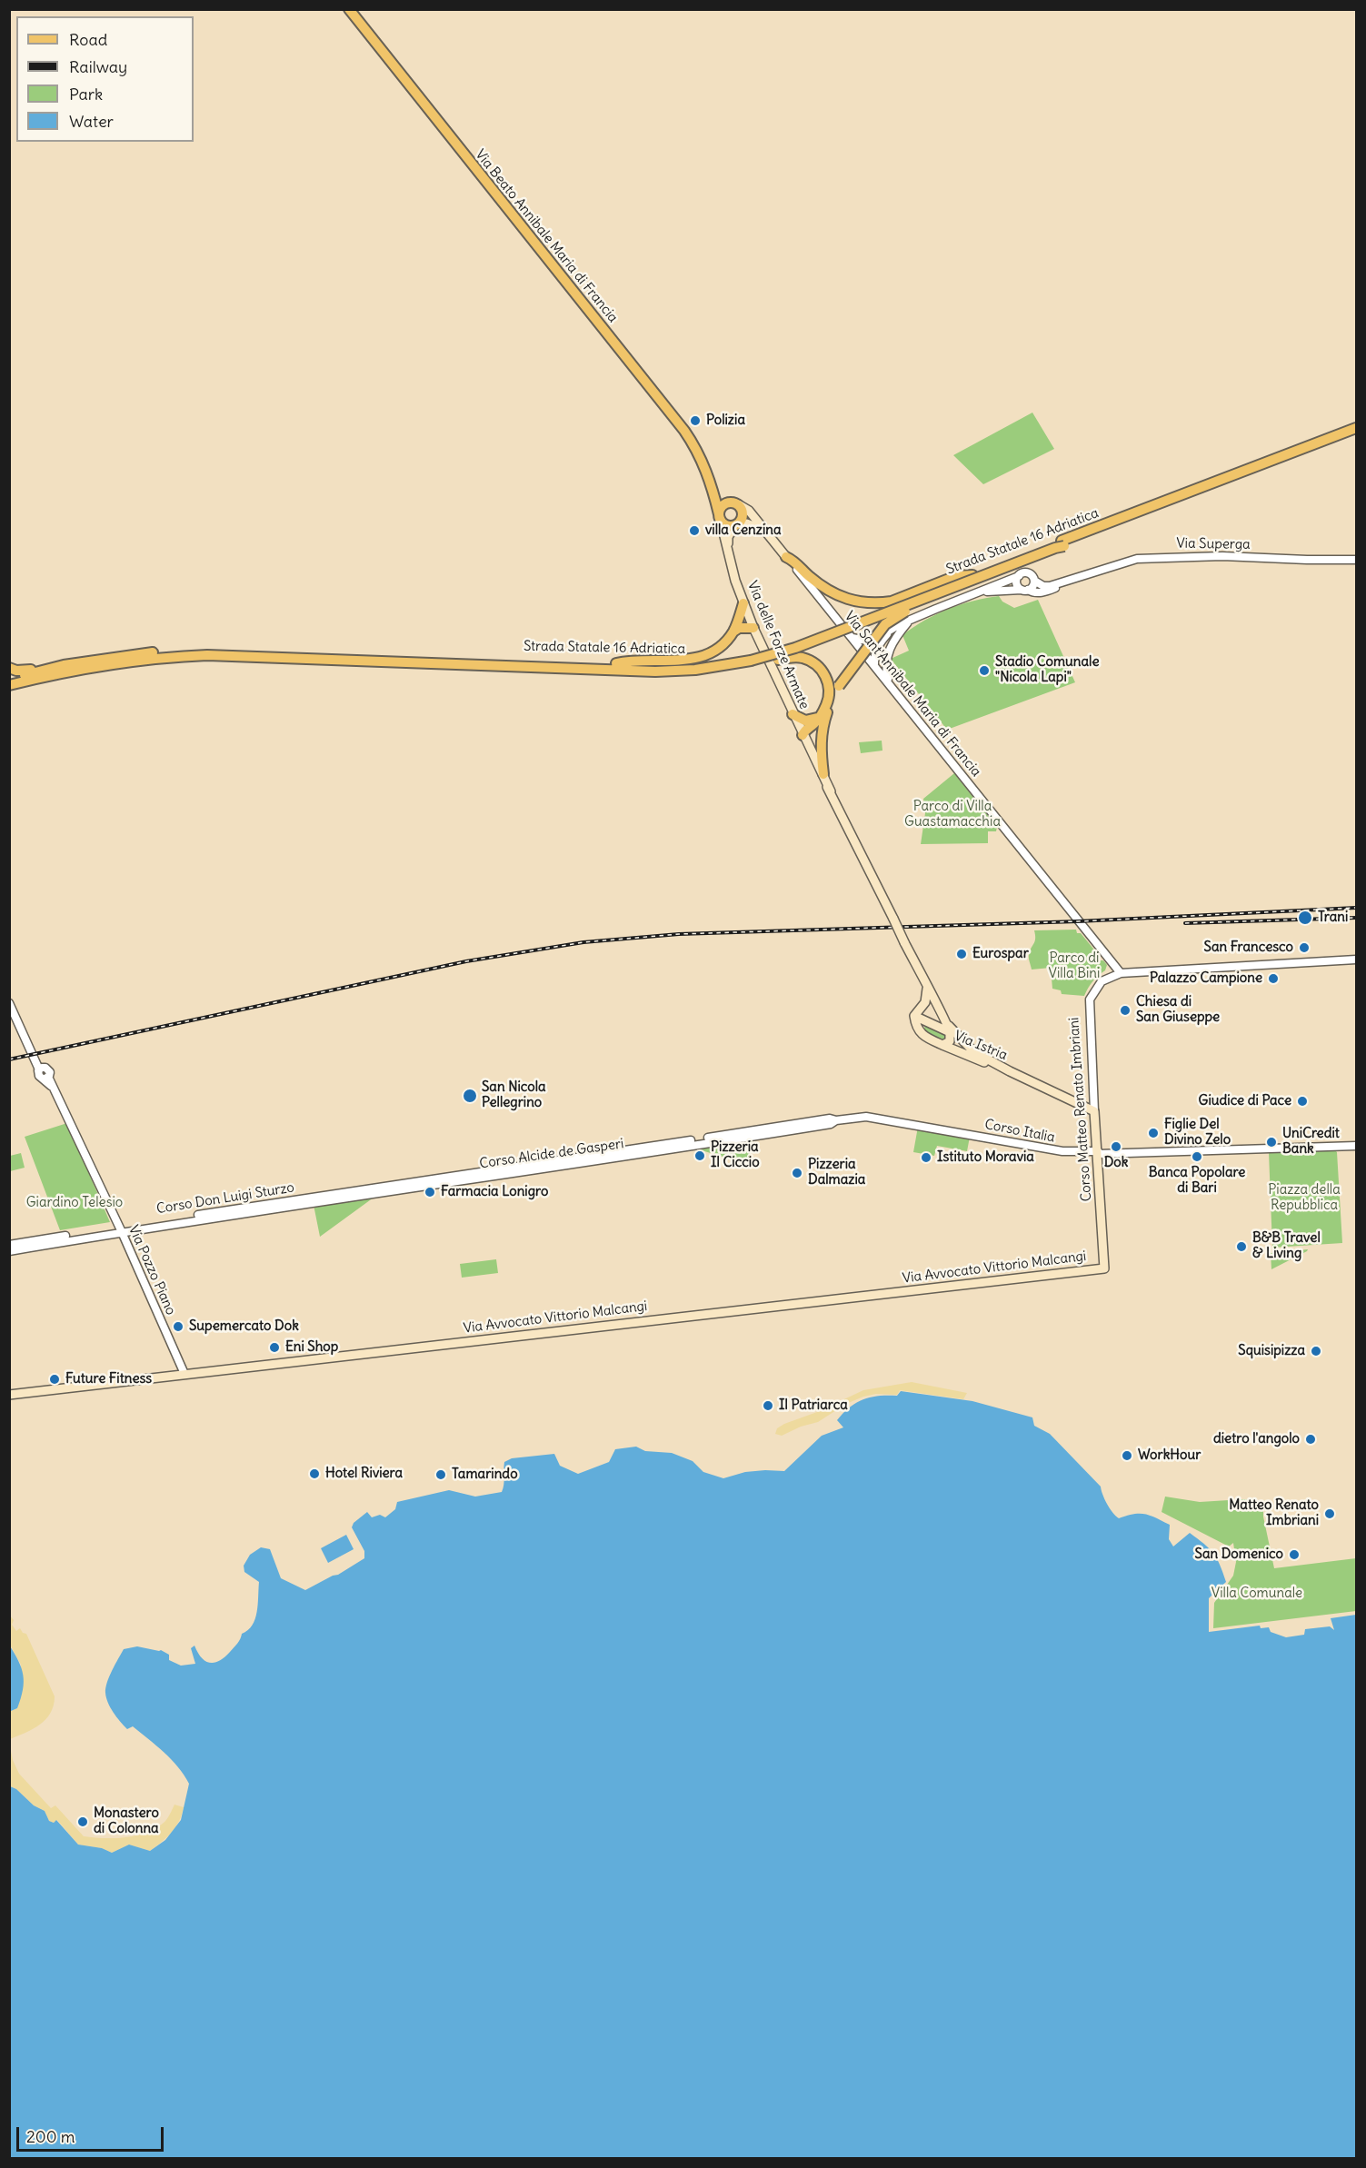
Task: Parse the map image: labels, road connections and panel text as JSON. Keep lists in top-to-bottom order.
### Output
{
  "streets": {
    "main road": [
      "Via Beato Annibale Maria di Francia",
      "Strada Statale 16 Adriatica",
      "Via delle Forze Armate",
      "Via Istria",
      "Corso Matteo Renato Imbriani",
      "Via Avvocato Vittorio Malcangi"
    ],
    "street": [
      "Via Superga",
      "Via Sant'Annibale Maria di Francia",
      "Corso Italia",
      "Corso Alcide de Gasperi",
      "Corso Don Luigi Sturzo",
      "Via Pozzo Piano"
    ]
  },
  "crossings": [
    ["Via Beato Annibale Maria di Francia", "Via delle Forze Armate"],
    ["Via Superga", "Via Sant'Annibale Maria di Francia"],
    ["Via delle Forze Armate", "Via Istria"],
    ["Via Sant'Annibale Maria di Francia", "Corso Matteo Renato Imbriani"],
    ["Via Istria", "Corso Matteo Renato Imbriani"],
    ["Corso Matteo Renato Imbriani", "Corso Italia"],
    ["Corso Matteo Renato Imbriani", "Via Avvocato Vittorio Malcangi"],
    ["Corso Italia", "Corso Alcide de Gasperi"],
    ["Corso Alcide de Gasperi", "Corso Don Luigi Sturzo"],
    ["Corso Don Luigi Sturzo", "Via Pozzo Piano"],
    ["Via Avvocato Vittorio Malcangi", "Via Pozzo Piano"]
  ],
  "parks": [
    "Parco di Villa Guastamacchia",
    "Parco di Villa Bini",
    "Piazza della Repubblica",
    "Giardino Telesio",
    "Villa Comunale"
  ],
  "places": [
    "Polizia",
    "villa Cenzina",
    "Stadio Comunale \"Nicola Lapi\"",
    "Trani",
    "San Francesco",
    "Eurospar",
    "Palazzo Campione",
    "Chiesa di San Giuseppe",
    "San Nicola Pellegrino",
    "Giudice di Pace",
    "Figlie Del Divino Zelo",
    "UniCredit Bank",
    "Dok",
    "Pizzeria Il Ciccio",
    "Banca Popolare di Bari",
    "Istituto Moravia",
    "Pizzeria Dalmazia",
    "Farmacia Lonigro",
    "B&B Travel & Living",
    "Supemercato Dok",
    "Eni Shop",
    "Squisipizza",
    "Future Fitness",
    "Il Patriarca",
    "dietro l'angolo",
    "WorkHour",
    "Hotel Riviera",
    "Tamarindo",
    "Matteo Renato Imbriani",
    "San Domenico",
    "Monastero di Colonna"
  ],
  "legend": [
    "Road",
    "Railway",
    "Park",
    "Water"
  ],
  "scale_bar": "200 m"
}
